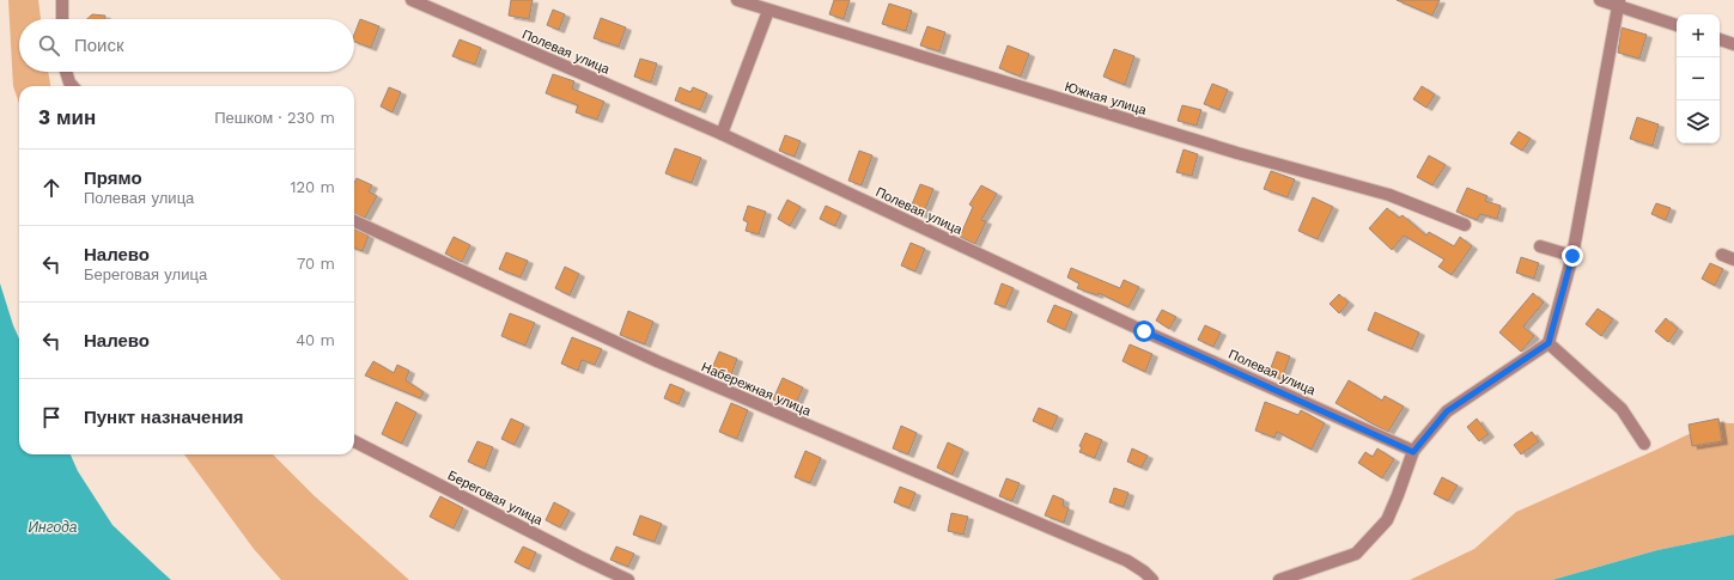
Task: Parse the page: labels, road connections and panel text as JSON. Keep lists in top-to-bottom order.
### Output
{
  "streets": {
    "street": [
      "Полевая улица",
      "Южная улица",
      "Набережная улица",
      "Береговая улица"
    ]
  },
  "water": ["Ингода"],
  "page": {
    "map_buttons": ["+", "−"],
    "search": "Поиск",
    "heading": ["3 мин", "Пешком · 230 m"],
    "list": [
      ["Прямо", "Полевая улица", "120 m"],
      ["Налево", "Береговая улица", "70 m"],
      ["Налево", "40 m"],
      "Пункт назначения"
    ]
  }
}
